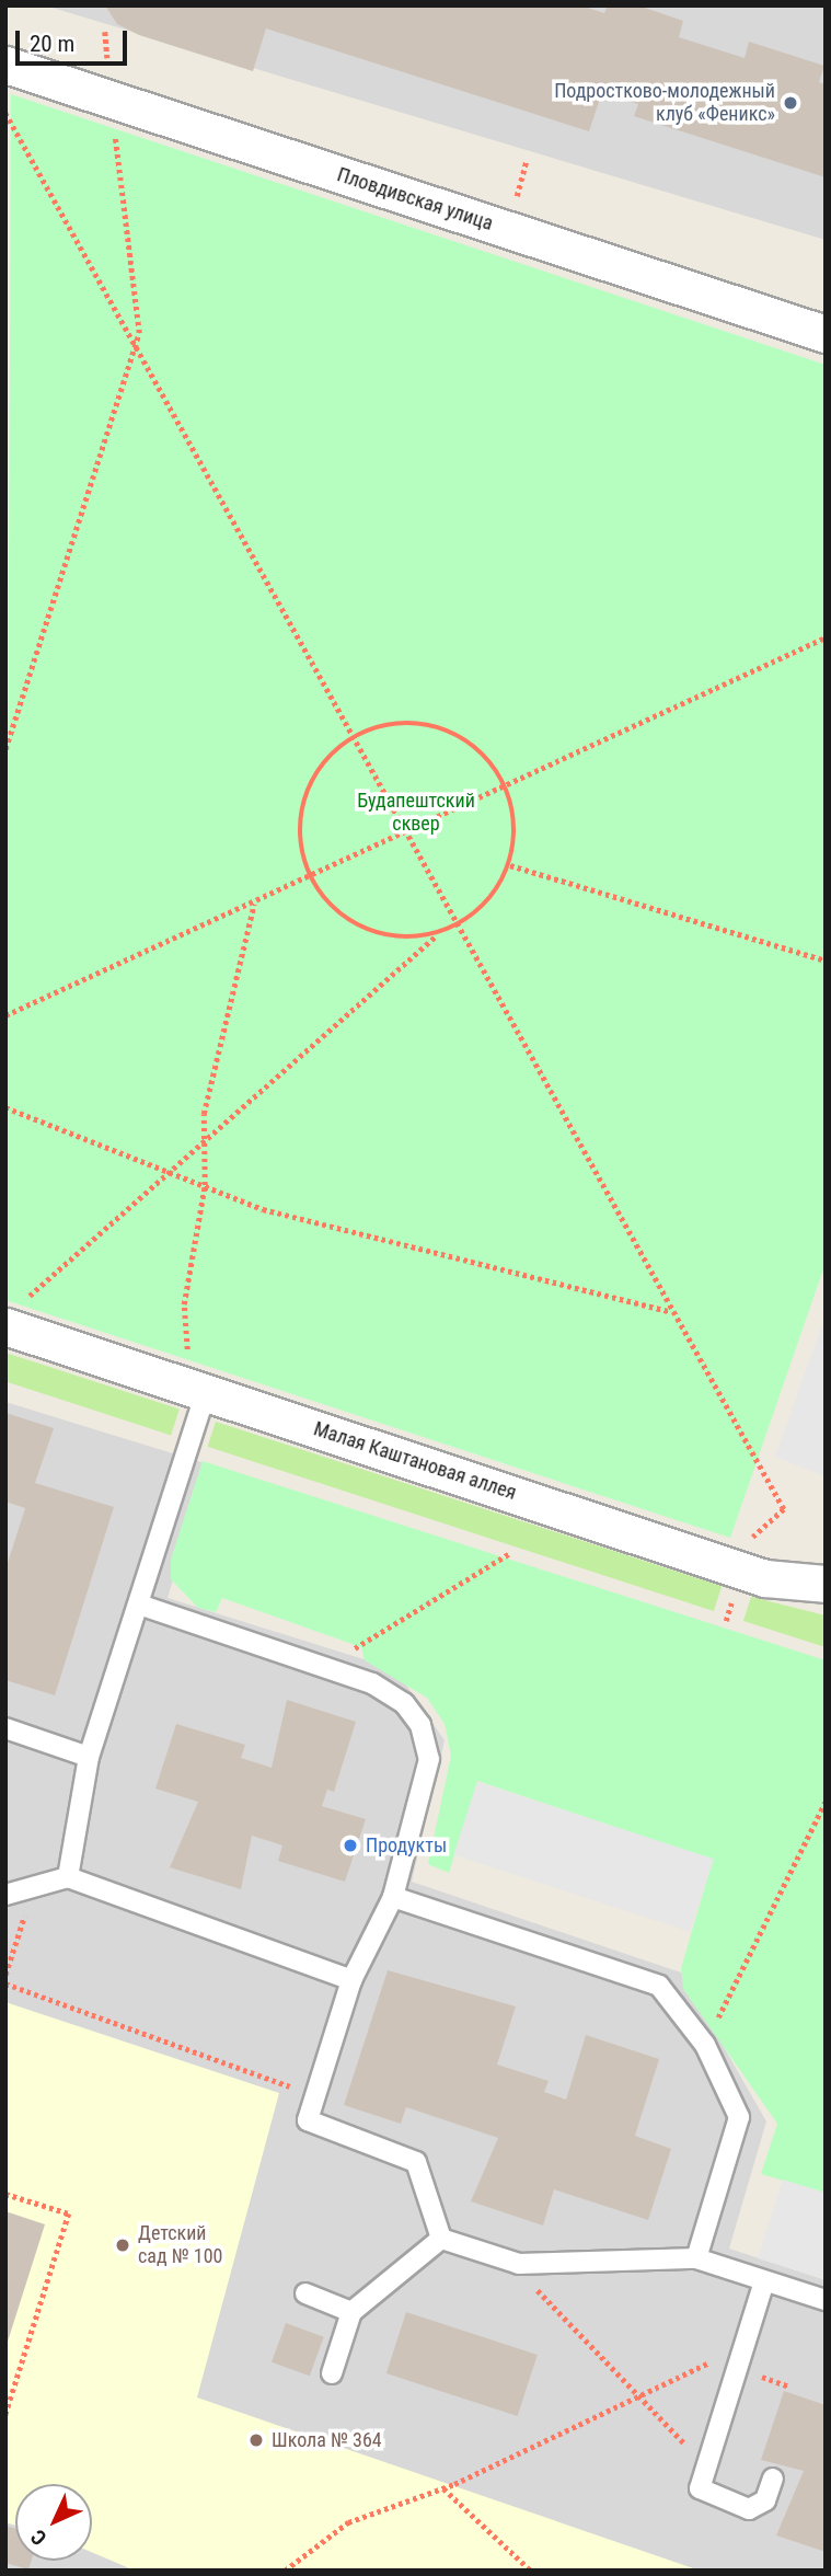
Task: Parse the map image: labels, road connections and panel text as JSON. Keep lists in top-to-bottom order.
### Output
{
  "streets": {
    "street": ["Пловдивская улица", "Малая Каштановая аллея"]
  },
  "parks": ["Будапештский сквер"],
  "places": [
    "Подростково-молодежный клуб «Феникс»",
    "Продукты",
    "Детский сад № 100",
    "Школа № 364"
  ],
  "scale_bar": "20 m",
  "north": "bottom left"
}
